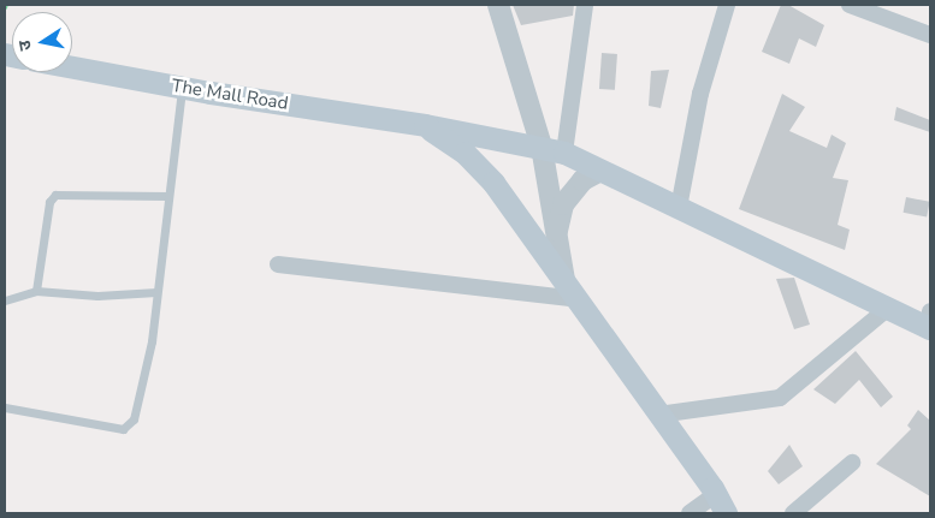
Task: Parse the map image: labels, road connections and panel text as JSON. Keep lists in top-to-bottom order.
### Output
{
  "streets": {
    "main road": ["The Mall Road"]
  },
  "north": "left"
}
